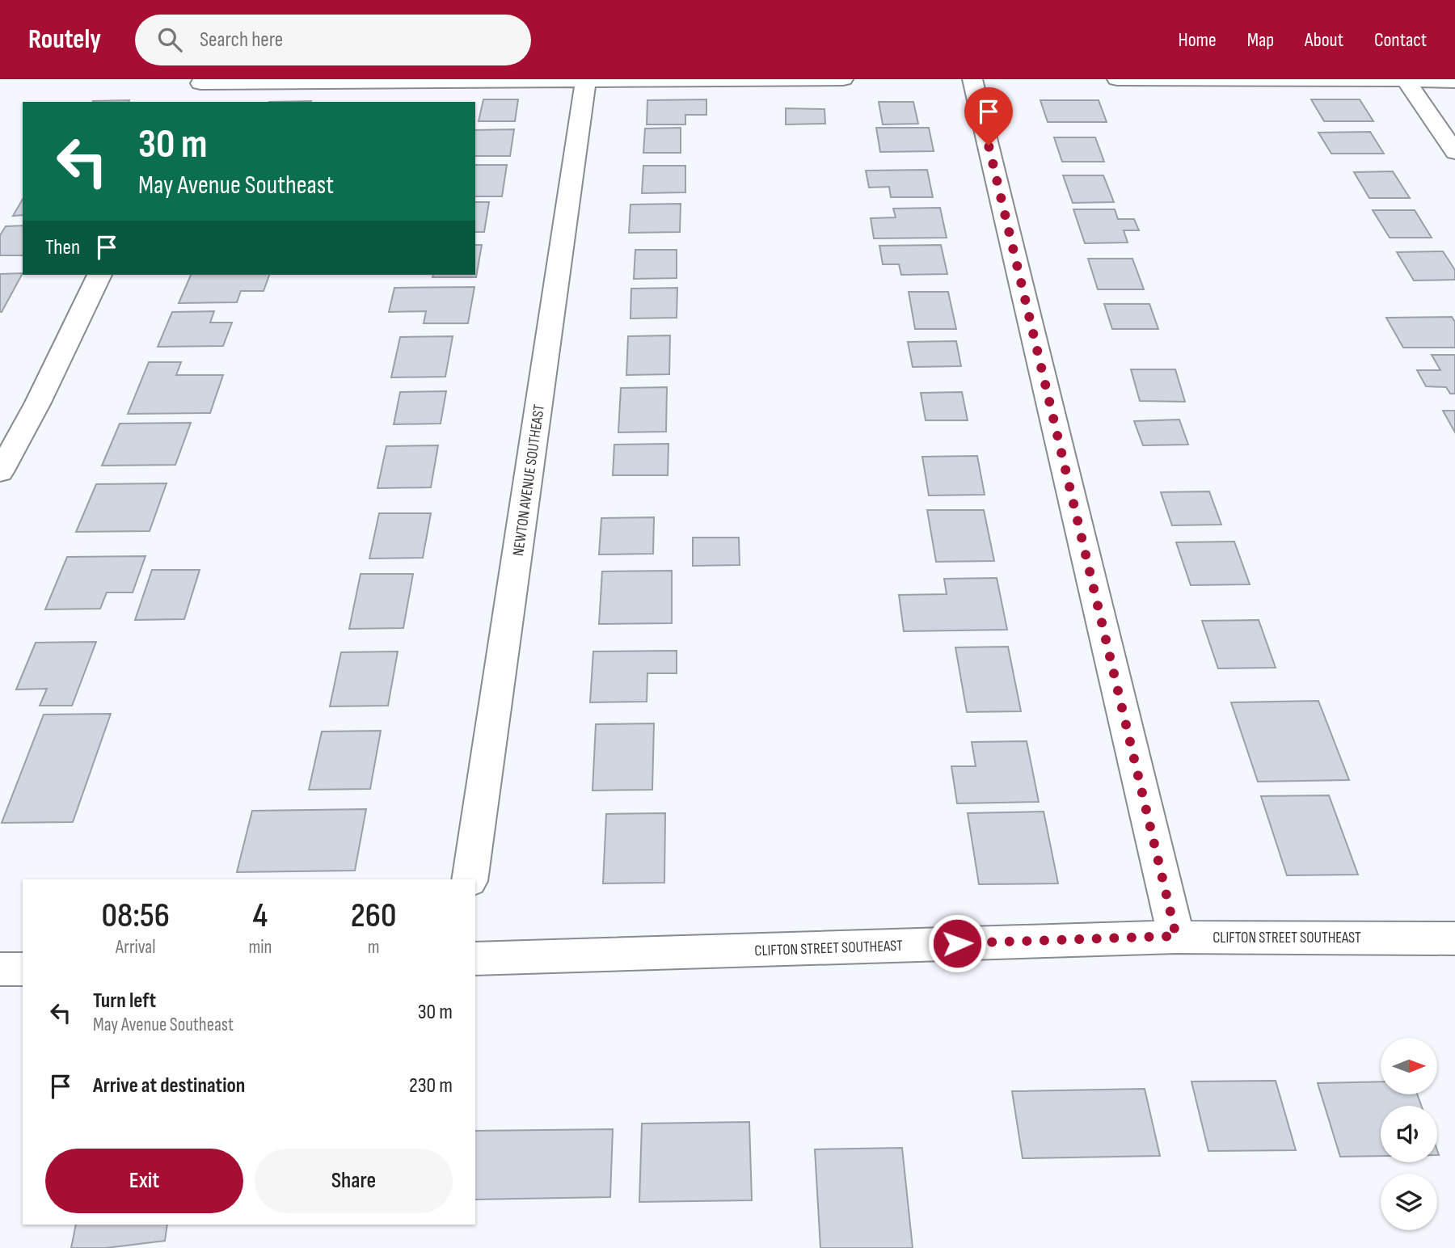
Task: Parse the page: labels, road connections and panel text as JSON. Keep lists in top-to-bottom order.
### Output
{
  "streets": {
    "street": ["NEWTON AVENUE SOUTHEAST", "CLIFTON STREET SOUTHEAST"]
  },
  "north": "right",
  "page": {
    "header": "Routely",
    "search": "Search here",
    "nav": [
      "Home",
      "Map",
      "About",
      "Contact"
    ],
    "turn": ["30 m", "May Avenue Southeast"],
    "then": "Then",
    "eta": [
      "08:56",
      "Arrival",
      "4",
      "min",
      "260",
      "m"
    ],
    "list": [
      {
        "name": "Turn left",
        "note": "May Avenue Southeast",
        "value": "30 m"
      },
      {
        "name": "Arrive at destination",
        "value": "230 m"
      }
    ],
    "buttons": ["Exit", "Share"]
  }
}
